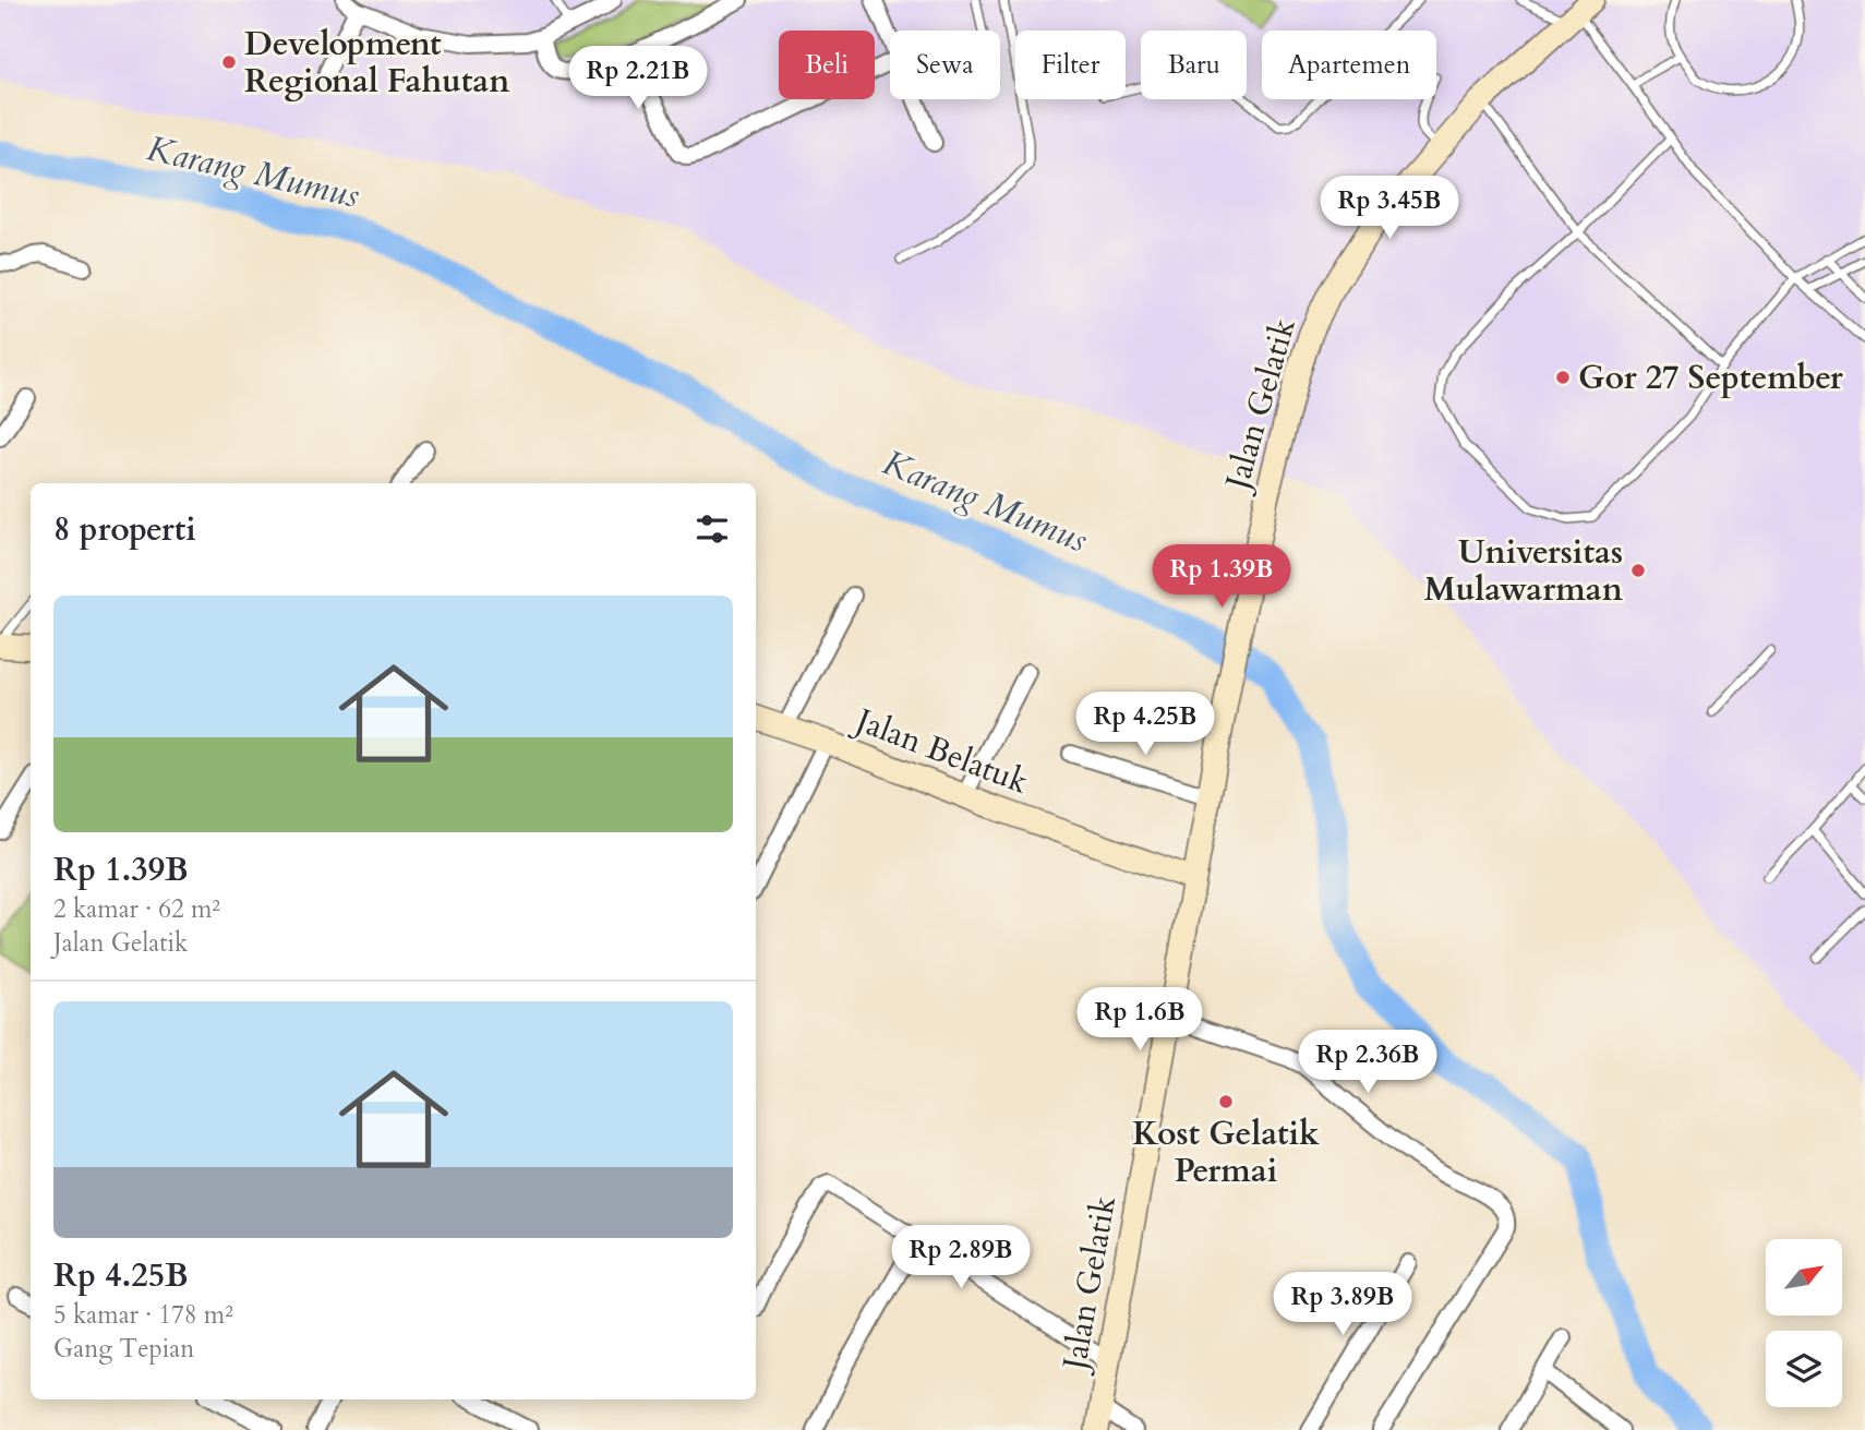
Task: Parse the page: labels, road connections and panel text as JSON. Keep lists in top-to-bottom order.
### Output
{
  "streets": {
    "street": ["Jalan Gelatik", "Jalan Belatuk"]
  },
  "crossings": [
    ["Jalan Gelatik", "Jalan Belatuk"]
  ],
  "water": ["Karang Mumus"],
  "places": [
    "Development Regional Fahutan",
    "Gor 27 September",
    "Universitas Mulawarman",
    "Kost Gelatik Permai"
  ],
  "north": "top right",
  "page": {
    "chip": [
      "Beli",
      "Sewa",
      "Filter",
      "Baru",
      "Apartemen"
    ],
    "price": [
      "Rp 2.21B",
      "Rp 3.45B",
      "Rp 1.39B",
      "Rp 4.25B",
      "Rp 1.6B",
      "Rp 2.36B",
      "Rp 2.89B",
      "Rp 3.89B"
    ],
    "heading": "8 properti",
    "list": [
      {
        "name": "Rp 1.39B",
        "note": "2 kamar · 62 m² · Jalan Gelatik"
      },
      {
        "name": "Rp 4.25B",
        "note": "5 kamar · 178 m² · Gang Tepian"
      }
    ]
  }
}
